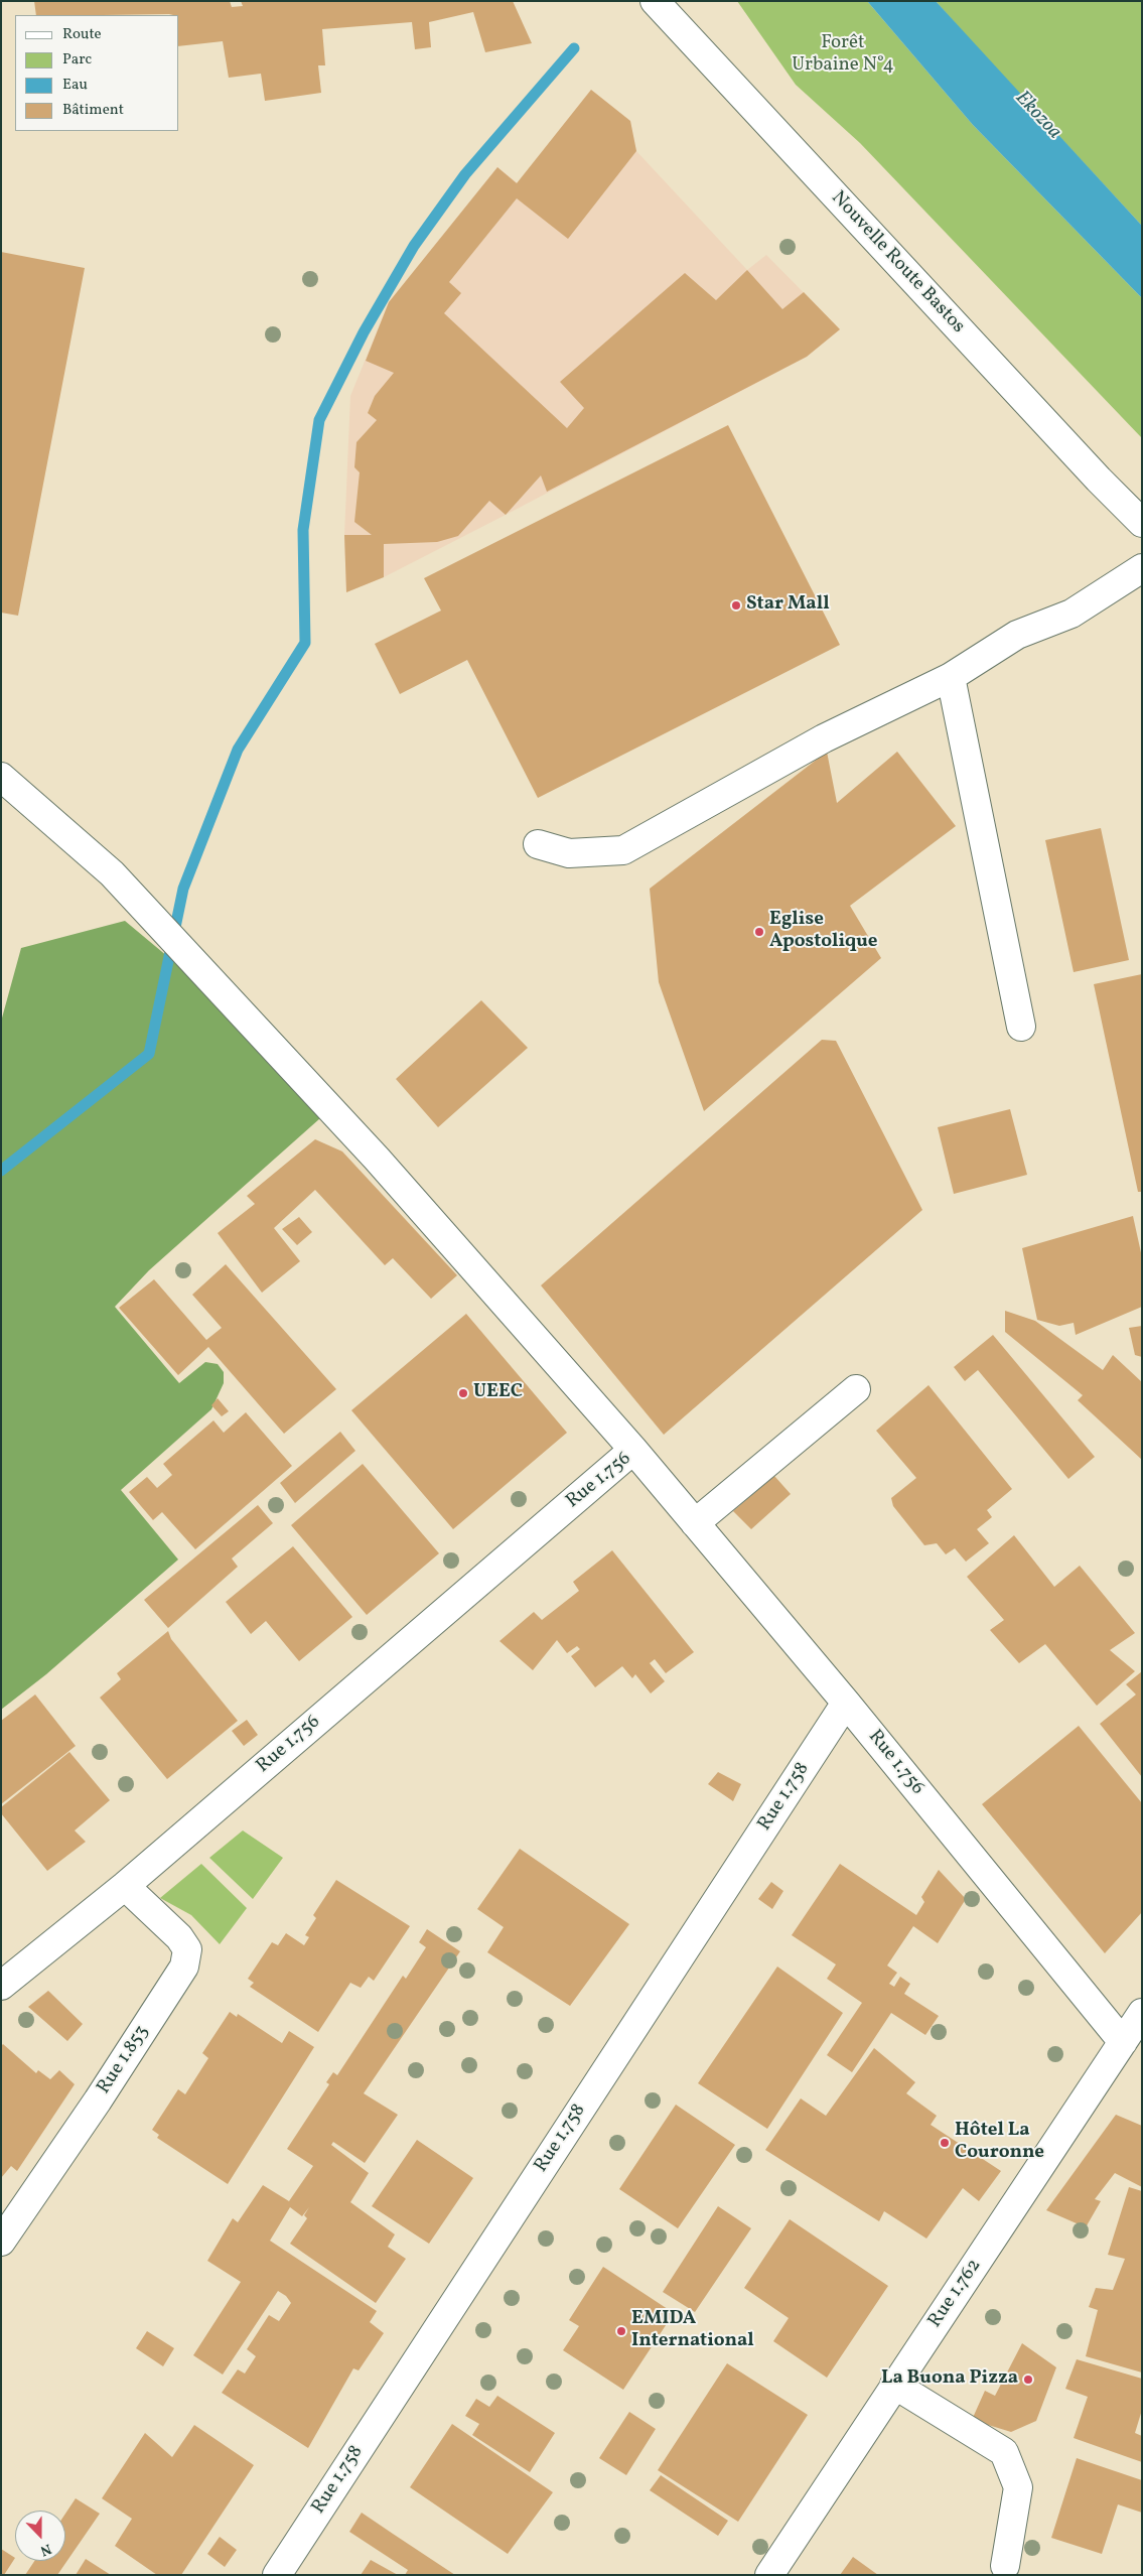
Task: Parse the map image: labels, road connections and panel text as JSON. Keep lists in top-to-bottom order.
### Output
{
  "streets": {
    "street": [
      "Nouvelle Route Bastos",
      "Rue 1.756",
      "Rue 1.758",
      "Rue 1.853",
      "Rue 1.762"
    ]
  },
  "crossings": [
    ["Rue 1.756", "Rue 1.758"],
    ["Rue 1.756", "Rue 1.853"],
    ["Rue 1.756", "Rue 1.762"]
  ],
  "water": ["Ekozoa"],
  "parks": ["Forêt Urbaine N°4"],
  "places": [
    "Star Mall",
    "Eglise Apostolique",
    "UEEC",
    "Hôtel La Couronne",
    "EMIDA International",
    "La Buona Pizza"
  ],
  "legend": [
    "Route",
    "Parc",
    "Eau",
    "Bâtiment"
  ],
  "north": "bottom"
}
